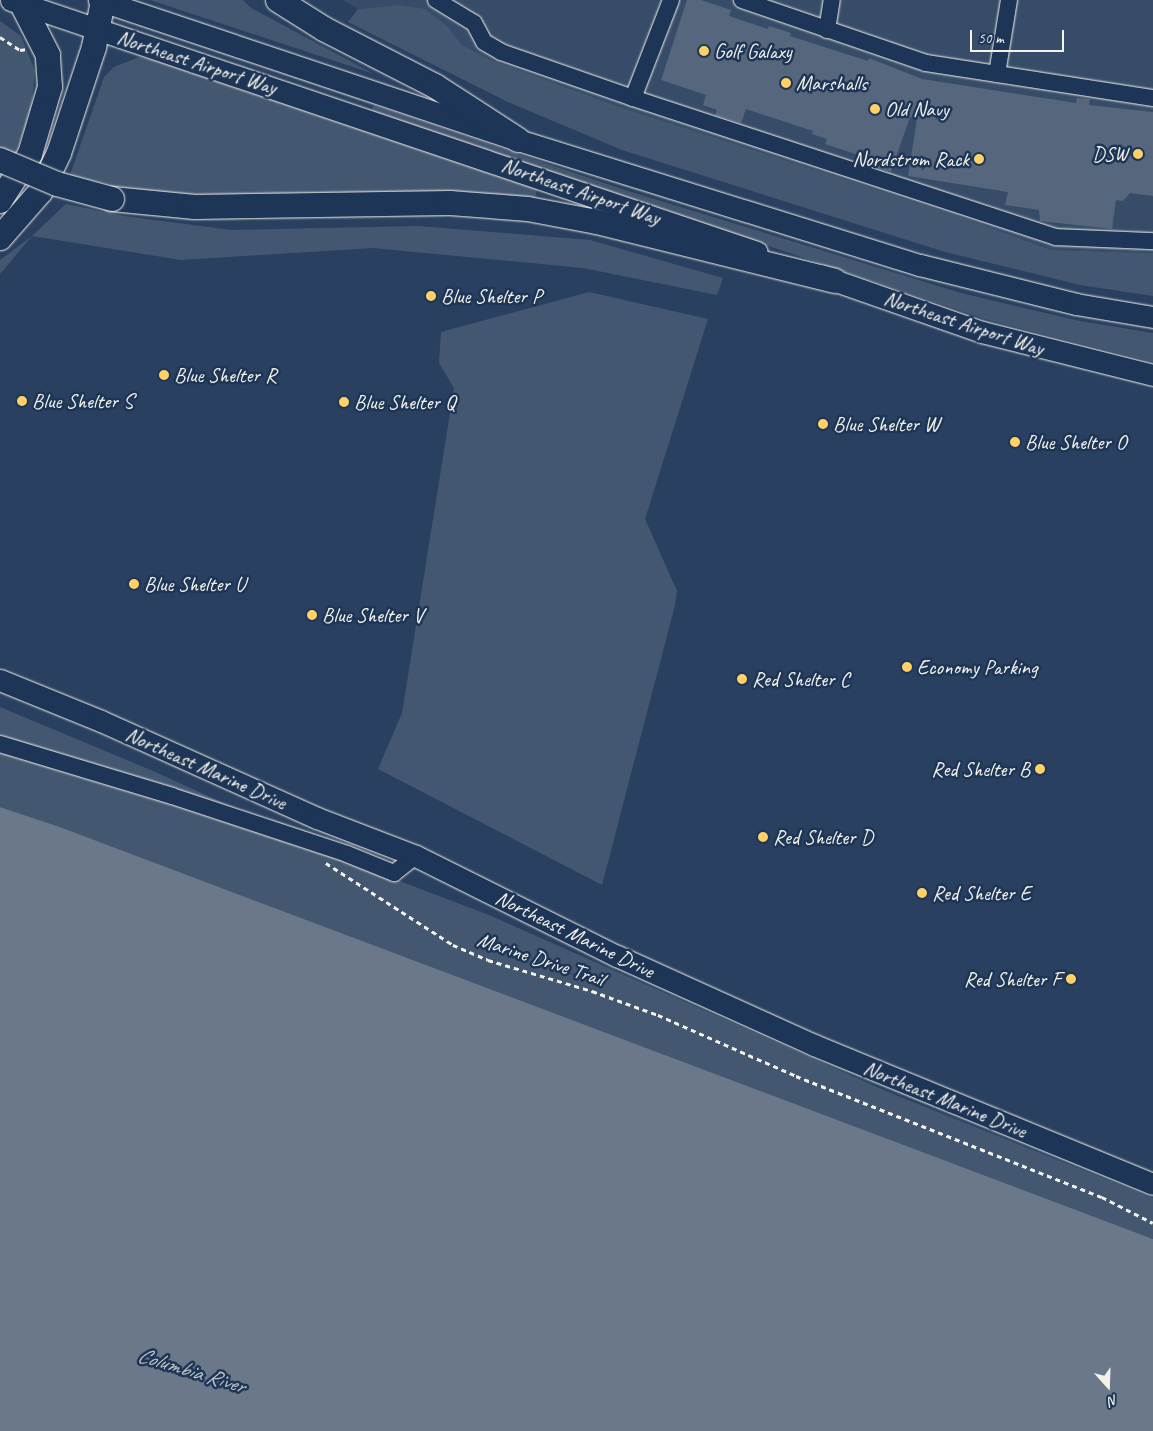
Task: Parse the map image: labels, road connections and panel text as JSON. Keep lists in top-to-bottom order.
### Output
{
  "streets": {
    "main road": ["Northeast Airport Way", "Northeast Marine Drive"],
    "path": ["Marine Drive Trail"]
  },
  "water": ["Columbia River"],
  "places": [
    "Golf Galaxy",
    "Marshalls",
    "Old Navy",
    "DSW",
    "Nordstrom Rack",
    "Blue Shelter P",
    "Blue Shelter R",
    "Blue Shelter S",
    "Blue Shelter Q",
    "Blue Shelter W",
    "Blue Shelter O",
    "Blue Shelter U",
    "Blue Shelter V",
    "Economy Parking",
    "Red Shelter C",
    "Red Shelter B",
    "Red Shelter D",
    "Red Shelter E",
    "Red Shelter F"
  ],
  "scale_bar": "50 m",
  "north": "bottom"
}
